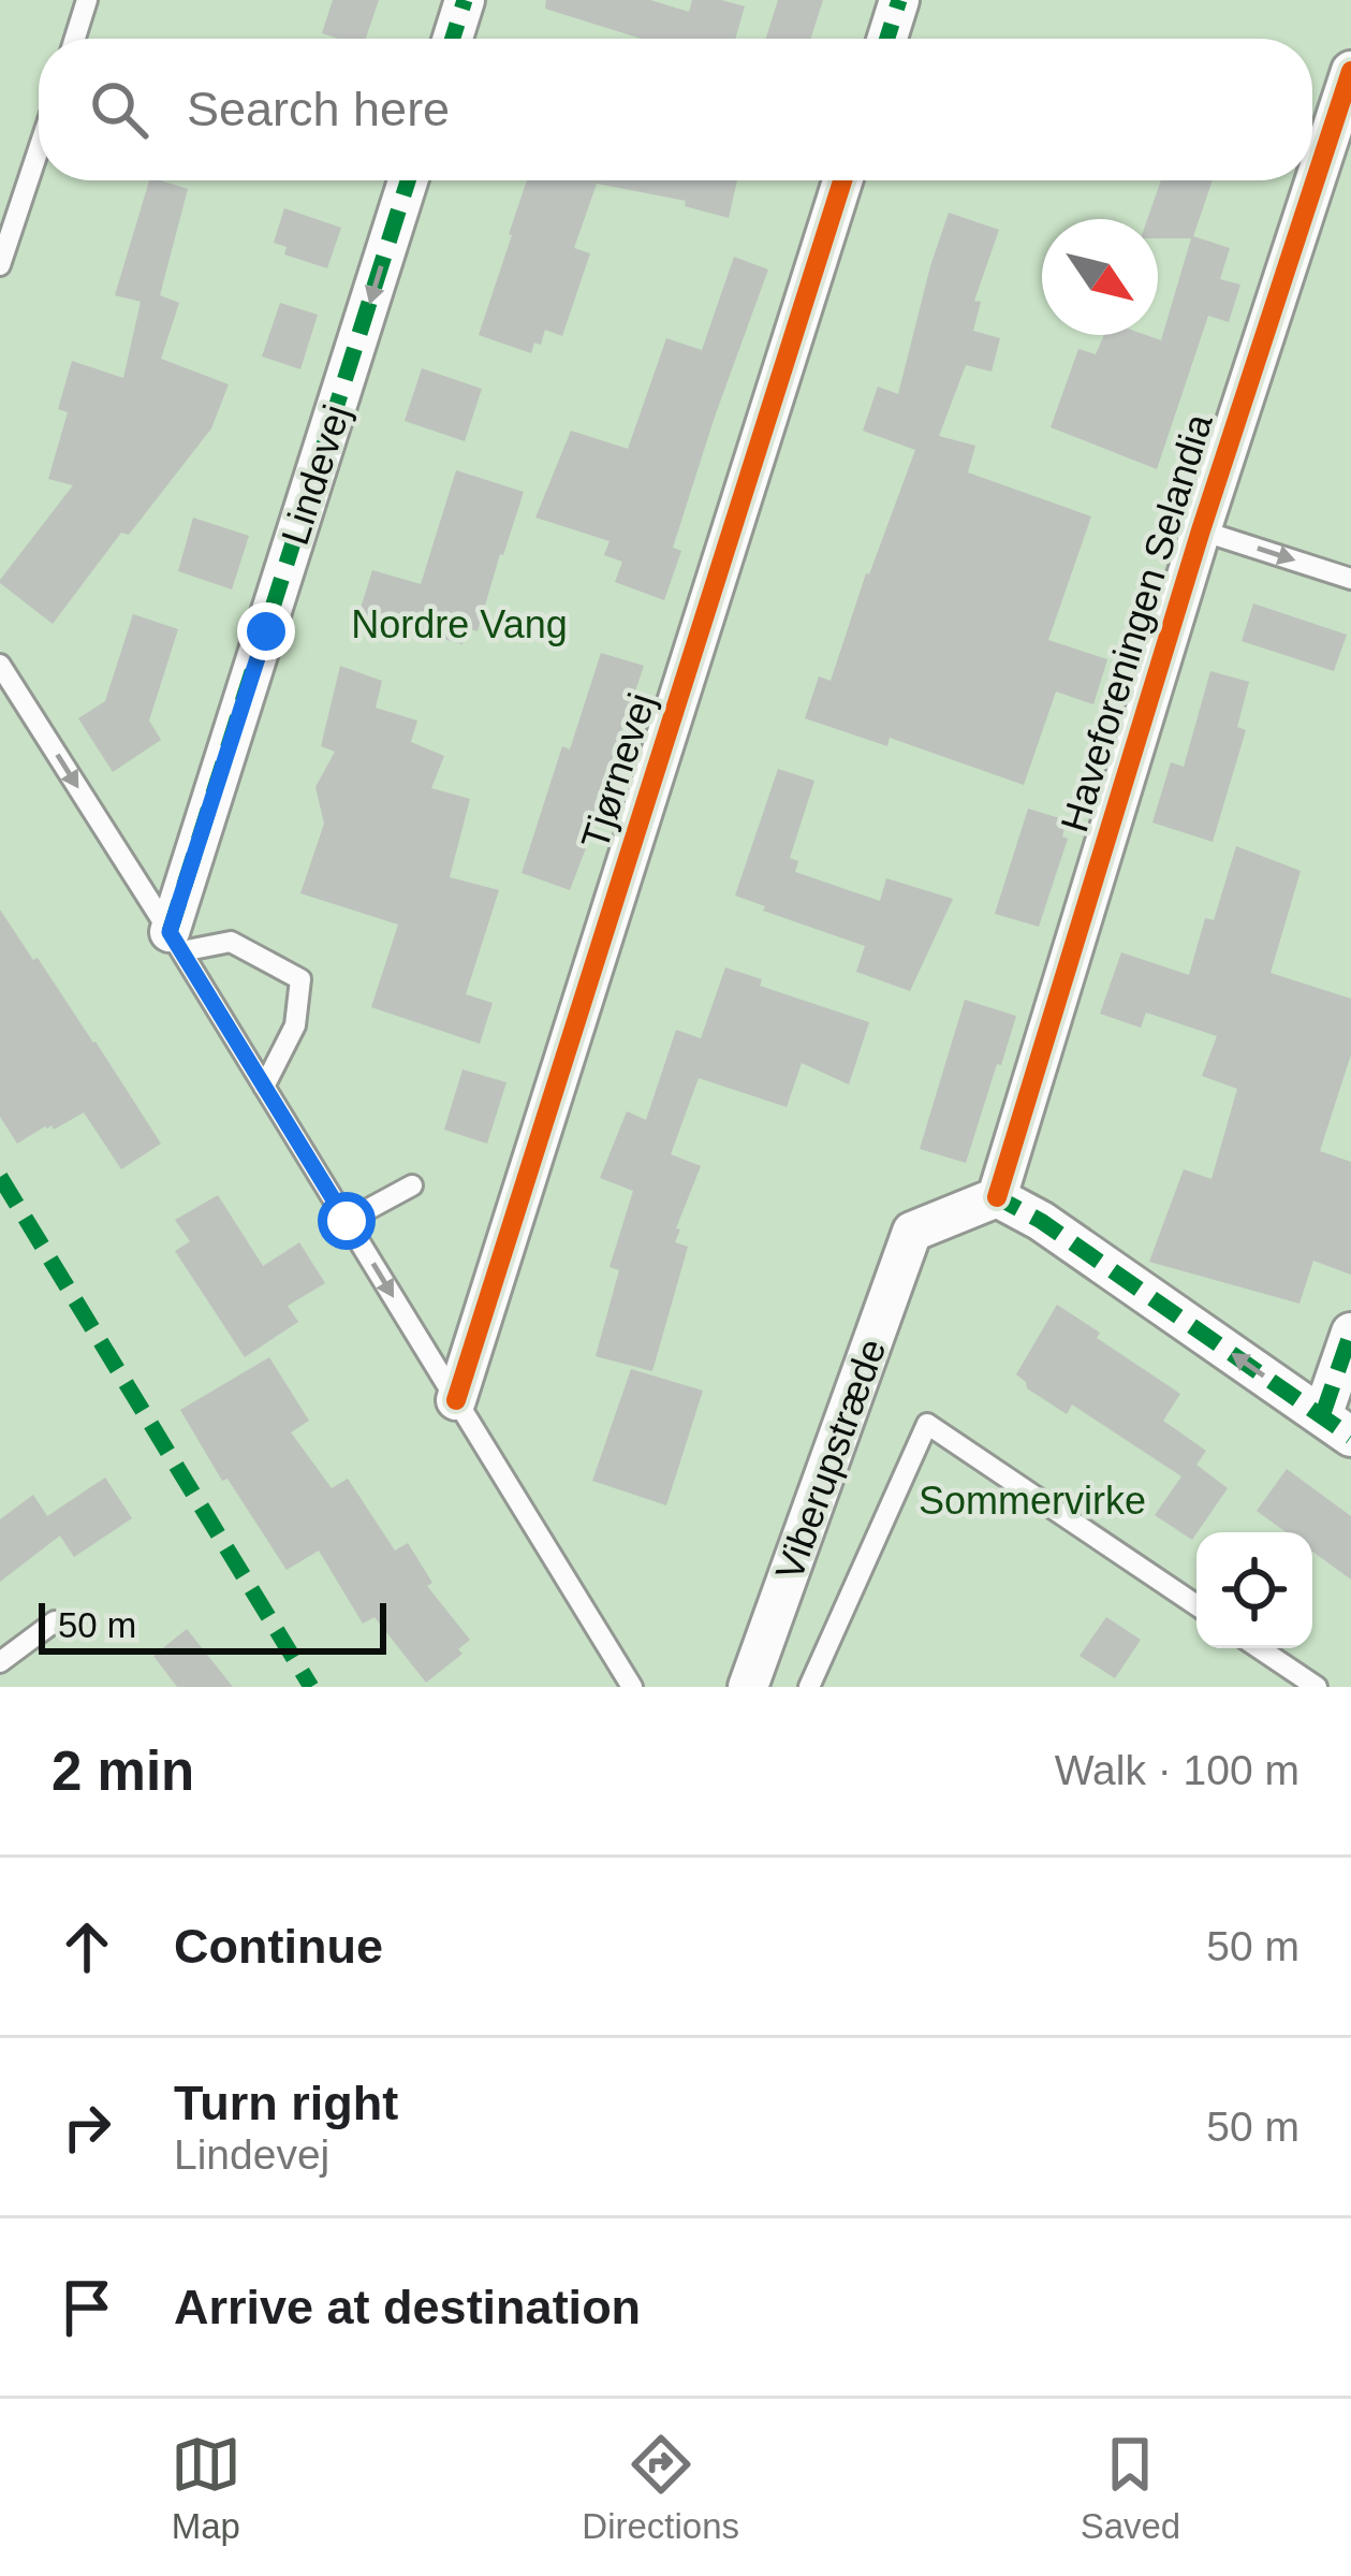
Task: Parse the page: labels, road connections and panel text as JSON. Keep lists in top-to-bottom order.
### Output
{
  "streets": {
    "street": [
      "Lindevej",
      "Haveforeningen Selandia",
      "Tjørnevej",
      "Viberupstræde"
    ]
  },
  "crossings": [
    ["Haveforeningen Selandia", "Viberupstræde"]
  ],
  "one_way": ["Lindevej"],
  "parks": ["Nordre Vang", "Sommervirke"],
  "scale_bar": "50 m",
  "north": "bottom right",
  "page": {
    "search": "Search here",
    "scale": "50 m",
    "heading": ["2 min", "Walk · 100 m"],
    "list": [
      ["Continue", "50 m"],
      ["Turn right", "Lindevej", "50 m"],
      "Arrive at destination"
    ],
    "nav": ["Map", "Directions", "Saved"]
  }
}
